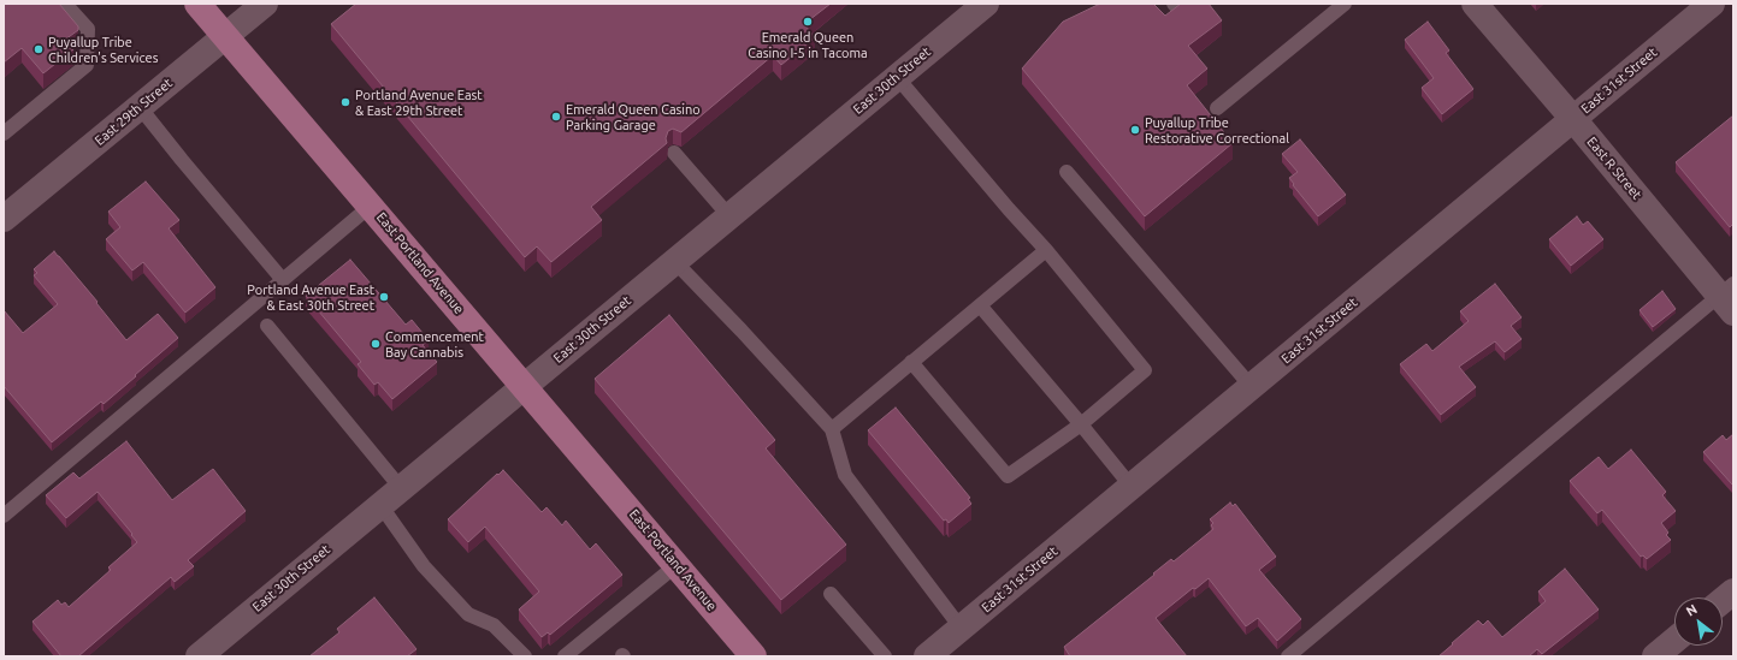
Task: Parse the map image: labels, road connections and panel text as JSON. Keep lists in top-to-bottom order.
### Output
{
  "streets": {
    "main road": ["East Portland Avenue"],
    "street": [
      "East 30th Street",
      "East 31st Street",
      "East 29th Street",
      "East R Street"
    ]
  },
  "crossings": [
    ["East 30th Street", "East Portland Avenue"],
    ["East 31st Street", "East R Street"],
    ["East 29th Street", "East Portland Avenue"]
  ],
  "places": [
    "Emerald Queen Casino I-5 in Tacoma",
    "Puyallup Tribe Children's Services",
    "Portland Avenue East & East 29th Street",
    "Emerald Queen Casino Parking Garage",
    "Puyallup Tribe Restorative Correctional",
    "Portland Avenue East & East 30th Street",
    "Commencement Bay Cannabis"
  ],
  "north": "top left"
}
